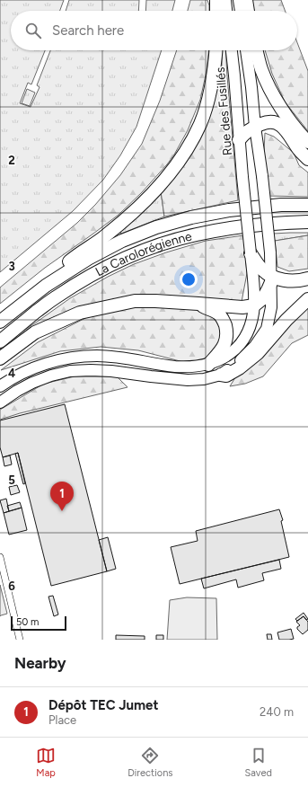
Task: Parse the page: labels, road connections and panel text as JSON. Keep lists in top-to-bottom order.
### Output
{
  "streets": {
    "highway": ["Rue des Fusillés", "La Carolorégienne"]
  },
  "scale_bar": "50 m",
  "page": {
    "search": "Search here",
    "pins": "1",
    "scale": "50 m",
    "heading": "Nearby",
    "list": [
      {
        "mark": "1",
        "name": "Dépôt TEC Jumet",
        "note": "Place",
        "value": "240 m"
      }
    ],
    "nav": ["Map", "Directions", "Saved"]
  },
  "grid": {
    "rows": [
      "2",
      "3",
      "4",
      "5",
      "6"
    ]
  }
}
